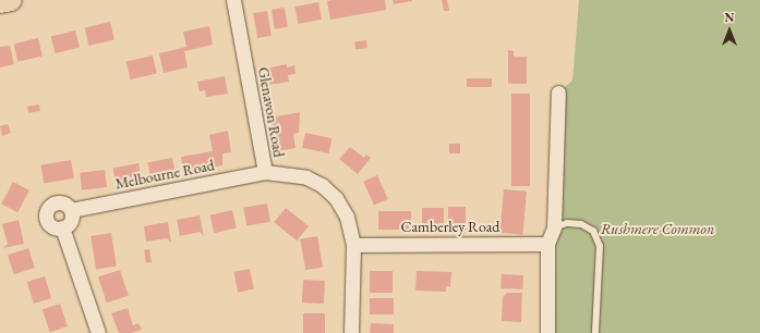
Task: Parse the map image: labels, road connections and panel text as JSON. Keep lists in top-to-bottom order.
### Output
{
  "streets": {
    "street": ["Glenavon Road", "Melbourne Road", "Camberley Road"]
  },
  "crossings": [
    ["Glenavon Road", "Melbourne Road"],
    ["Glenavon Road", "Camberley Road"]
  ],
  "parks": ["Rushmere Common"],
  "north": "top"
}
